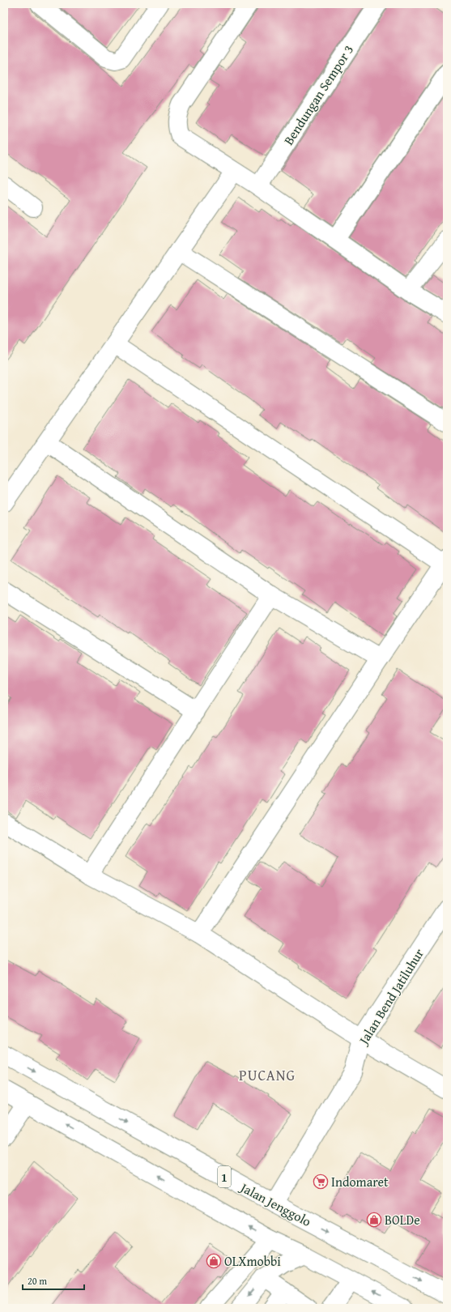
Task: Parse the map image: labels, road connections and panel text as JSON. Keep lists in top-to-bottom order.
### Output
{
  "streets": {
    "main road": [
      "Bendungan Sempor 3",
      "Jalan Bend Jatiluhur",
      "1",
      "Jalan Jenggolo"
    ]
  },
  "crossings": [
    ["Jalan Bend Jatiluhur", "Jalan Jenggolo"]
  ],
  "districts": ["PUCANG"],
  "places": {
    "supermarket": ["Indomaret"],
    "shop": ["BOLDe", "OLXmobbi"]
  },
  "scale_bar": "20 m"
}
